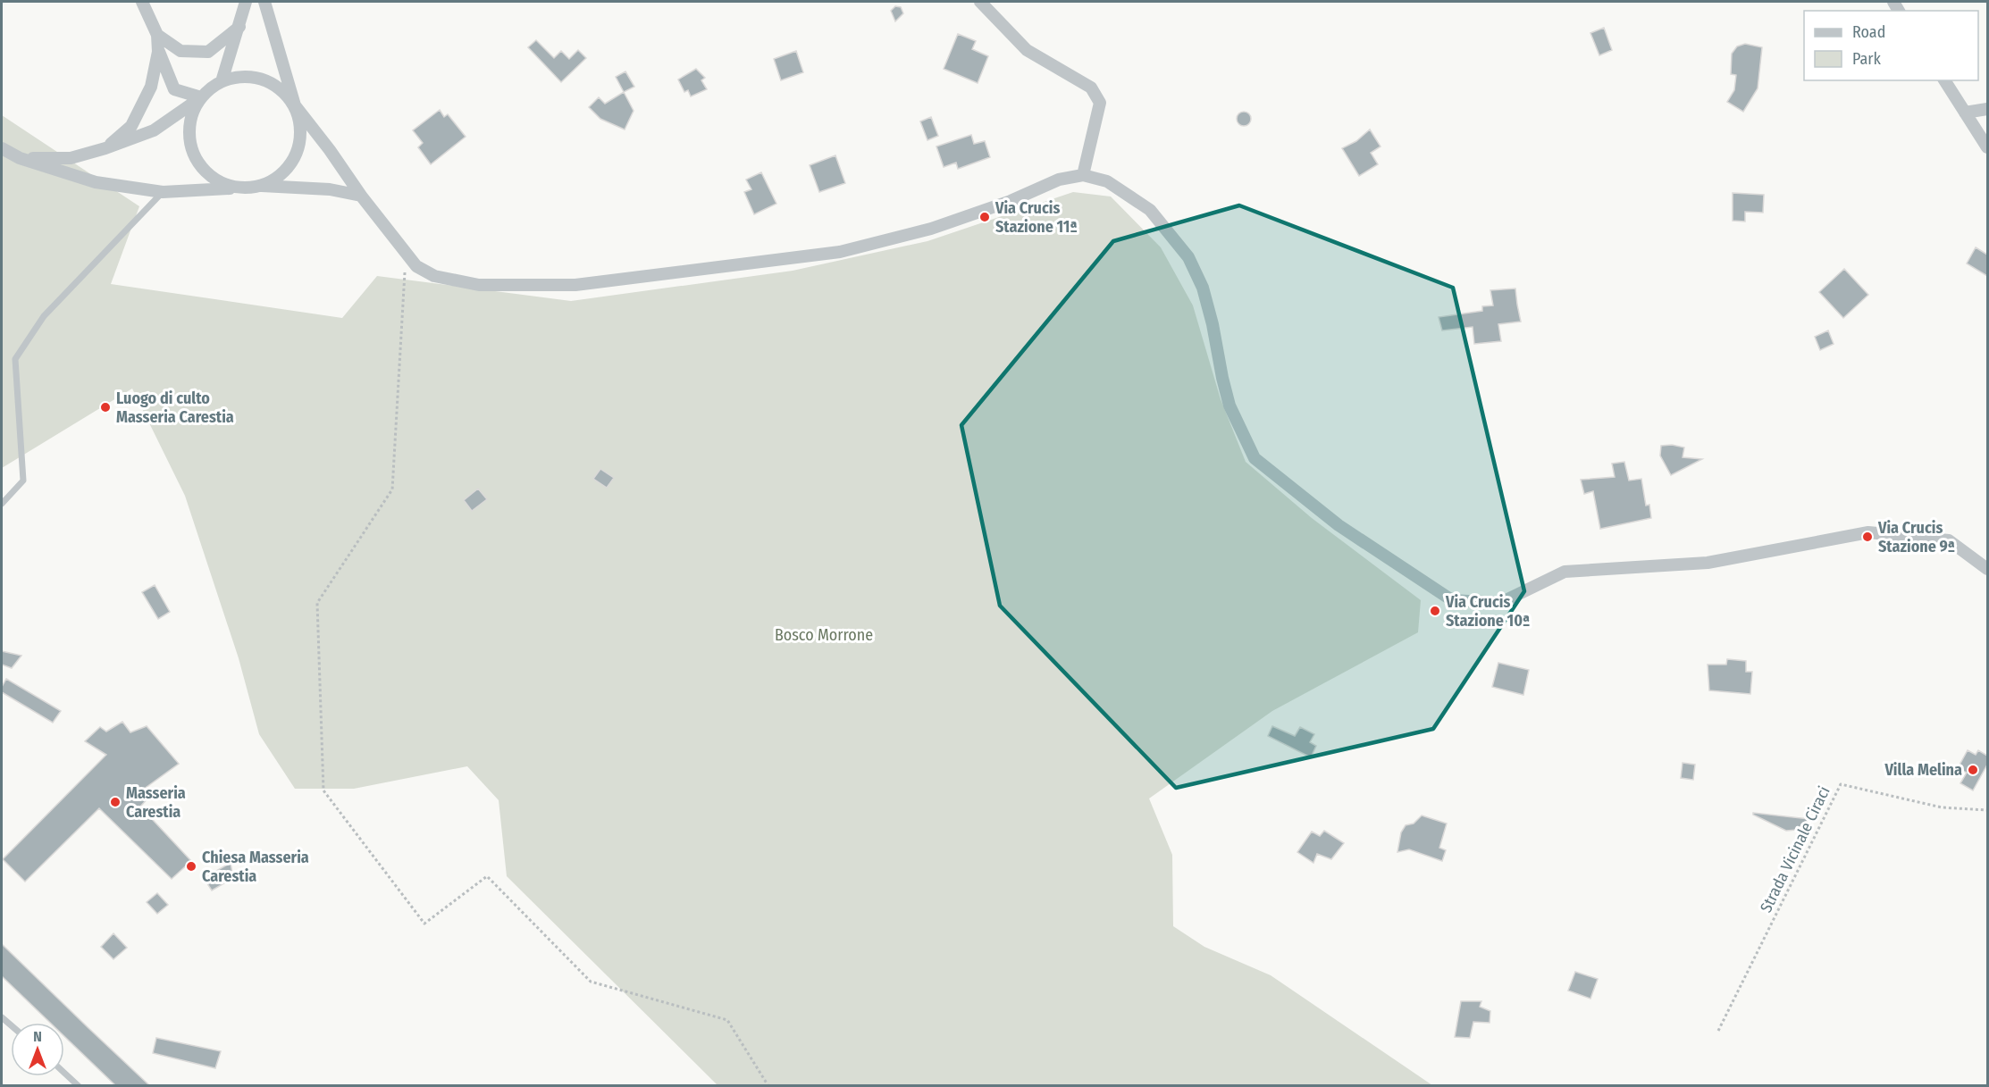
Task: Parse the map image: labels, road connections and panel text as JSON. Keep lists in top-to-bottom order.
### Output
{
  "streets": {
    "path": ["Strada Vicinale Ciraci"]
  },
  "parks": ["Bosco Morrone"],
  "places": [
    "Via Crucis Stazione 11ª",
    "Luogo di culto Masseria Carestia",
    "Via Crucis Stazione 9ª",
    "Via Crucis Stazione 10ª",
    "Villa Melina",
    "Masseria Carestia",
    "Chiesa Masseria Carestia"
  ],
  "legend": ["Road", "Park"],
  "north": "top"
}
